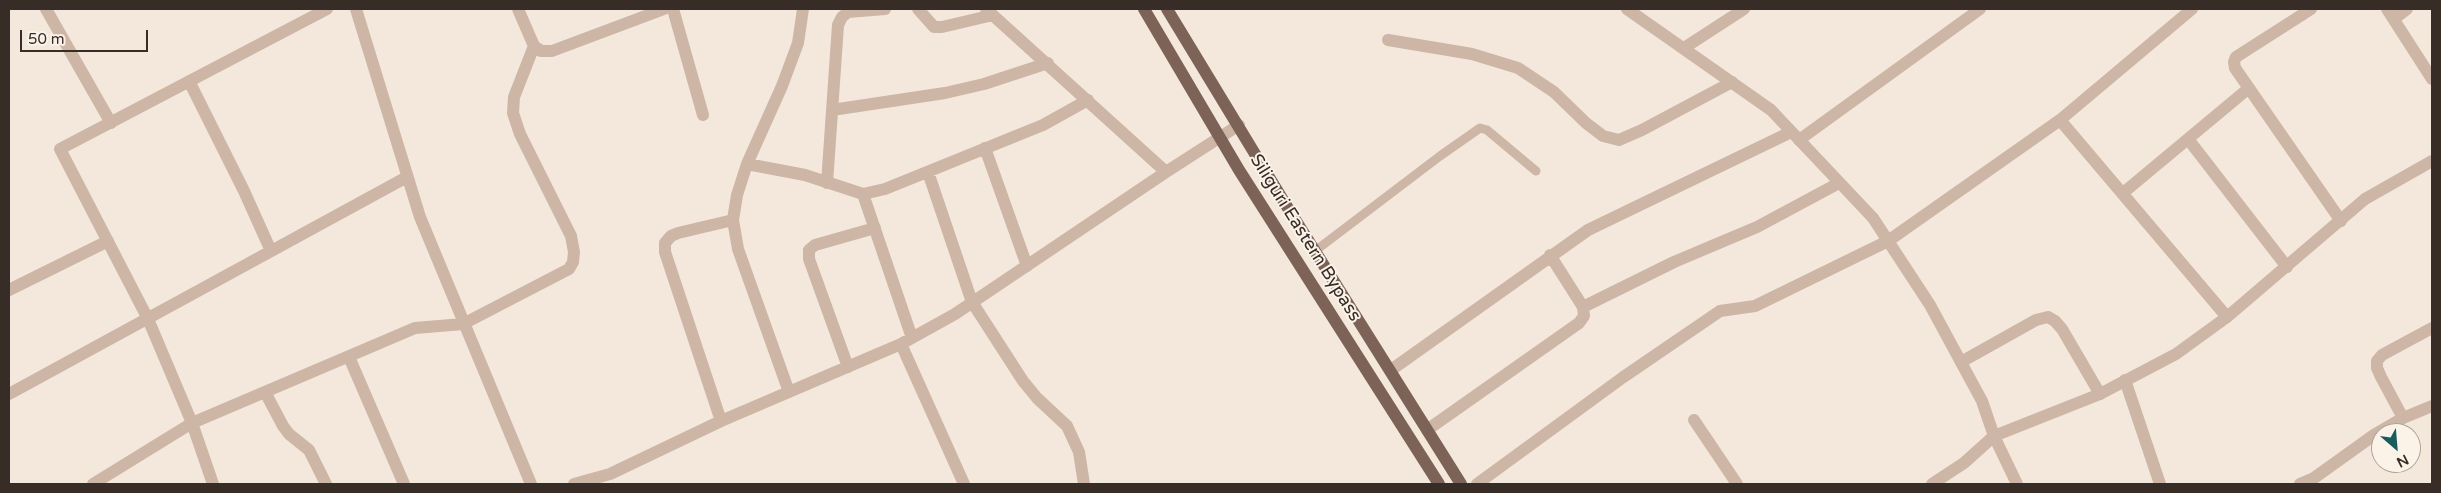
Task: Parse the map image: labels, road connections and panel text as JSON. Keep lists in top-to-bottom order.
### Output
{
  "streets": {
    "main road": ["Siliguri Eastern Bypass"]
  },
  "scale_bar": "50 m",
  "north": "bottom right"
}
